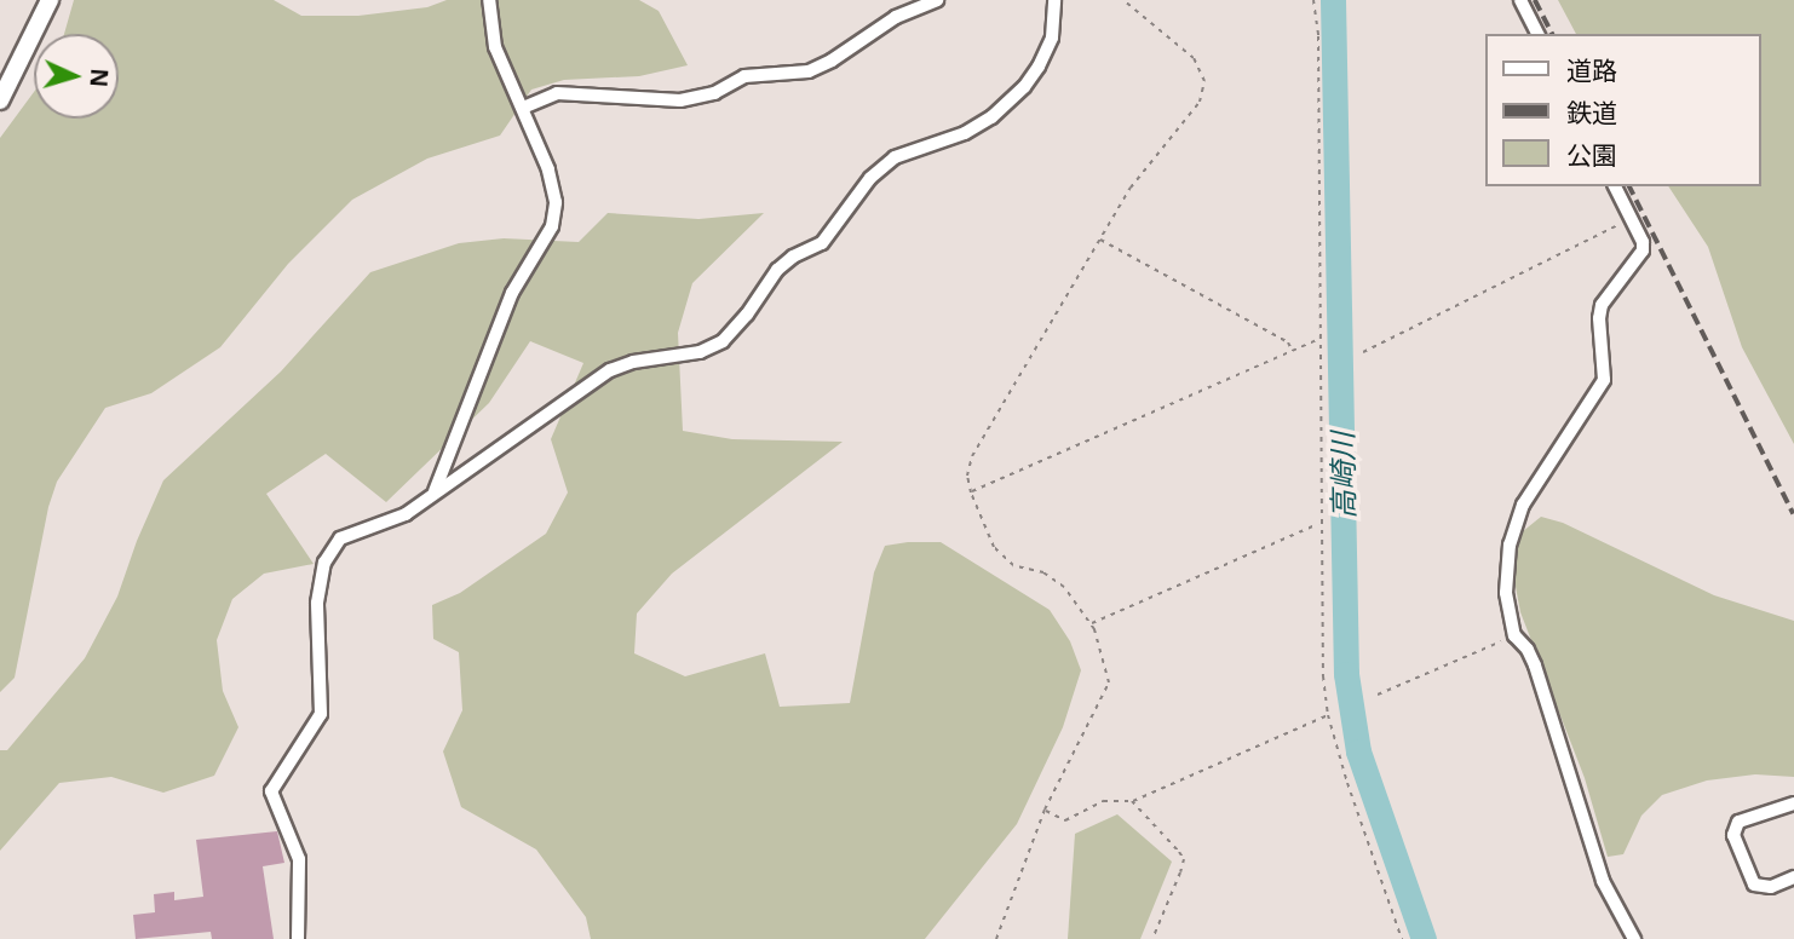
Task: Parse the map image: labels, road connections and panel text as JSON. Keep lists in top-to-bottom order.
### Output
{
  "water": ["高崎川"],
  "legend": ["道路", "鉄道", "公園"],
  "north": "right"
}
